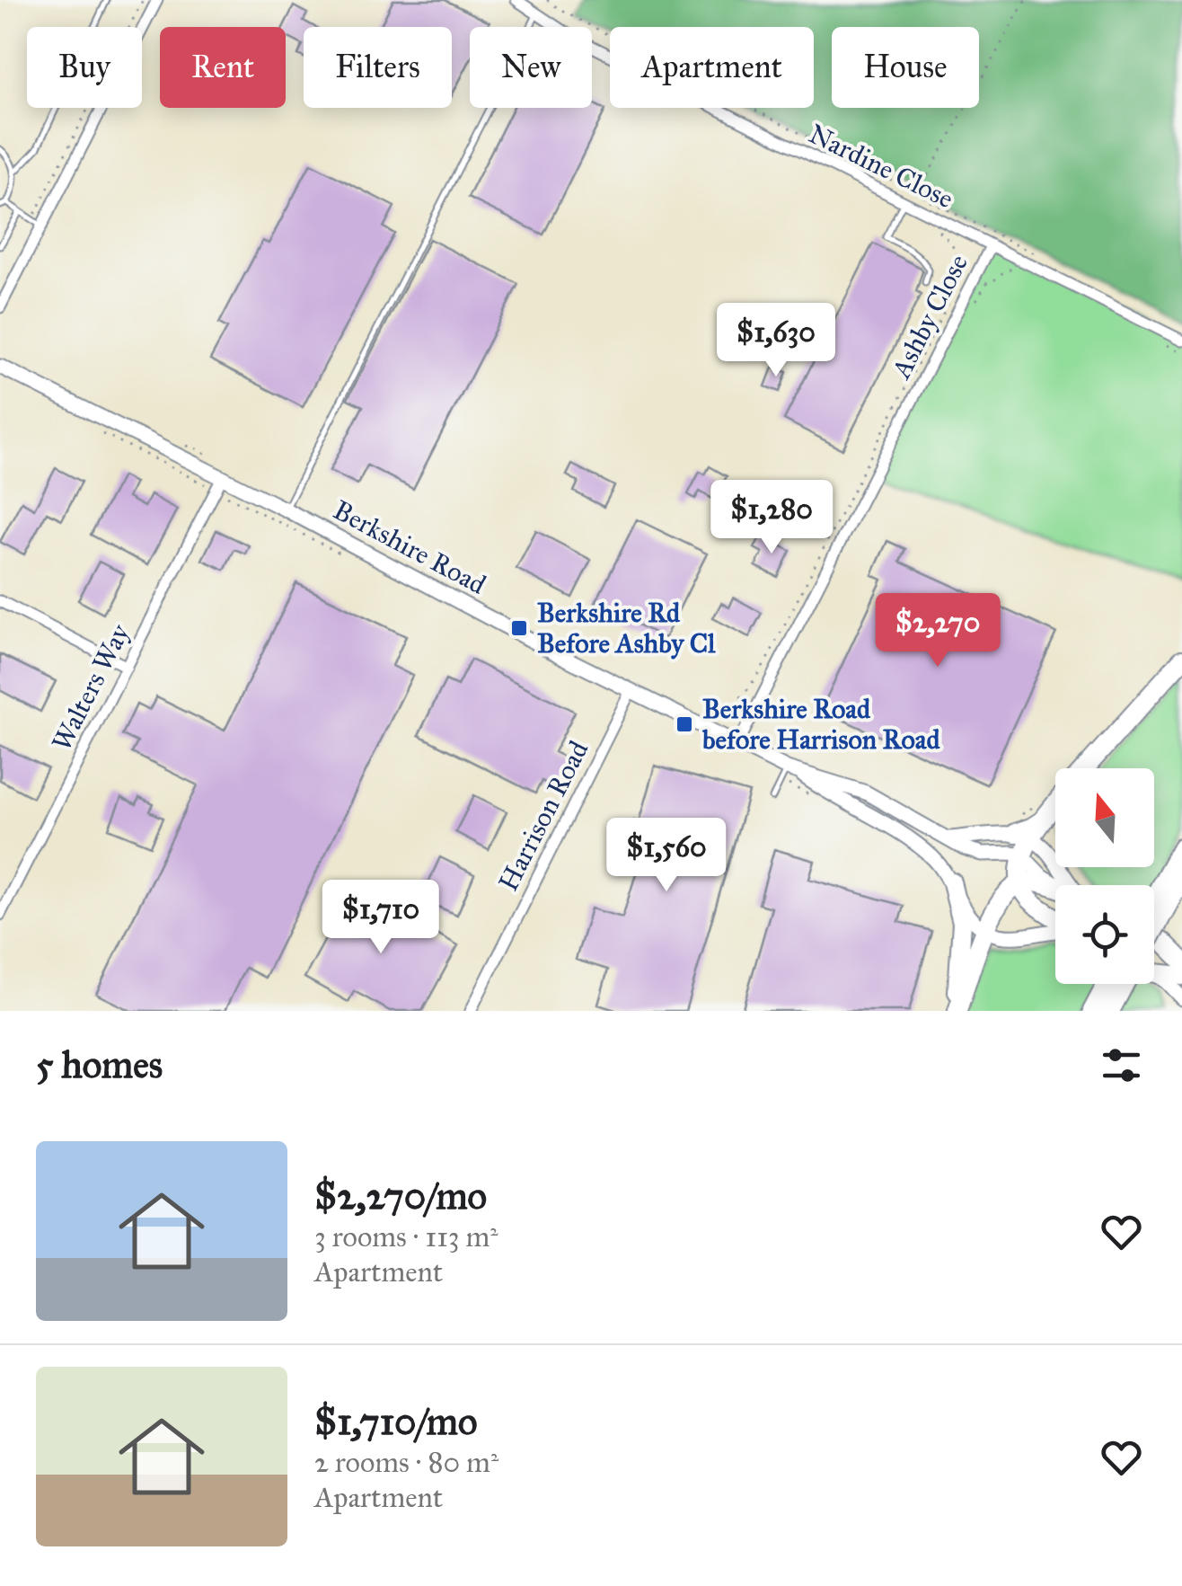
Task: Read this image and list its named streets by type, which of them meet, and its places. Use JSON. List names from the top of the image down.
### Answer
{
  "streets": {
    "main road": ["Berkshire Road"],
    "street": [
      "Nardine Close",
      "Ashby Close",
      "Walters Way",
      "Harrison Road"
    ]
  },
  "crossings": [
    ["Nardine Close", "Ashby Close"],
    ["Ashby Close", "Berkshire Road"],
    ["Berkshire Road", "Walters Way"],
    ["Berkshire Road", "Harrison Road"]
  ],
  "places": {
    "transit": ["Berkshire Rd Before Ashby Cl", "Berkshire Road before Harrison Road"]
  },
  "north": "top",
  "page": {
    "chip": [
      "Buy",
      "Rent",
      "Filters",
      "New",
      "Apartment",
      "House"
    ],
    "price": [
      "$1,630",
      "$1,280",
      "$2,270",
      "$1,560",
      "$1,710"
    ],
    "heading": "5 homes",
    "list": [
      {
        "name": "$2,270/mo",
        "note": "3 rooms · 113 m² · Apartment"
      },
      {
        "name": "$1,710/mo",
        "note": "2 rooms · 80 m² · Apartment"
      }
    ]
  }
}
